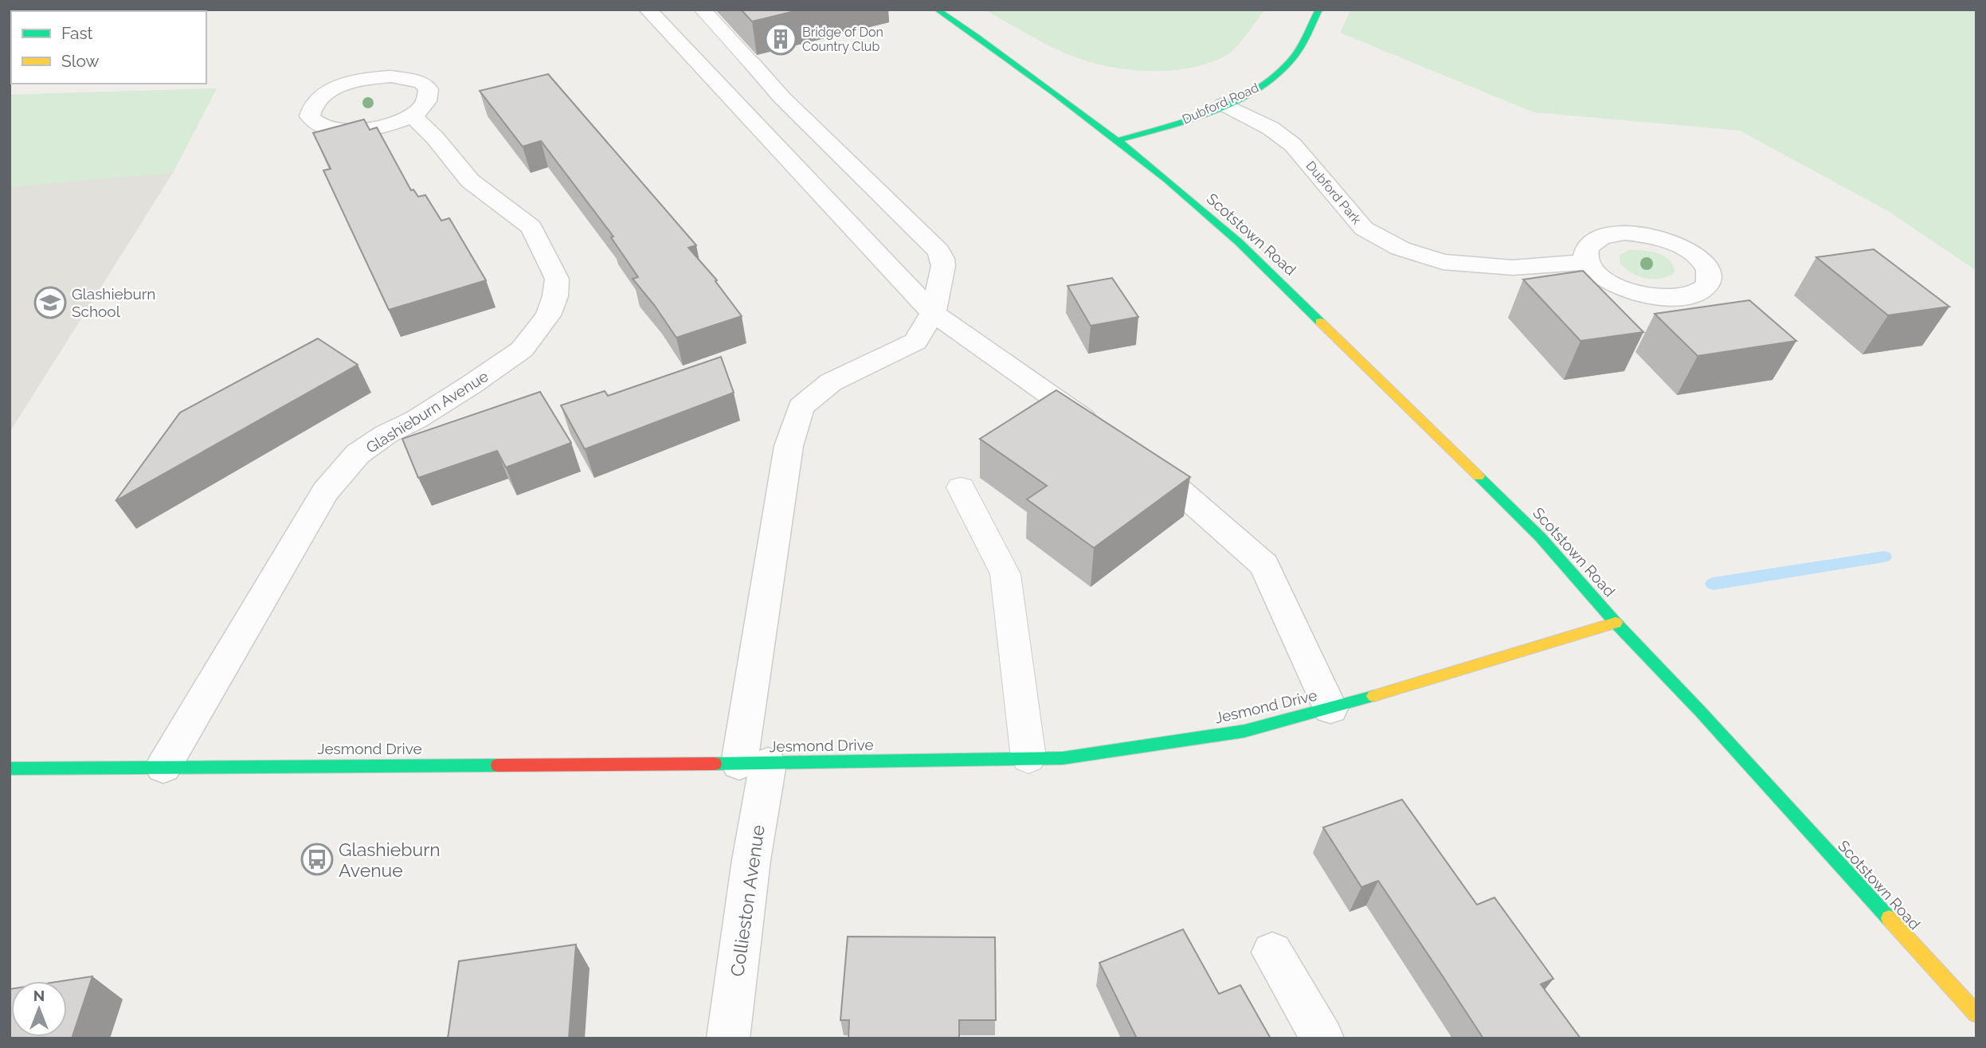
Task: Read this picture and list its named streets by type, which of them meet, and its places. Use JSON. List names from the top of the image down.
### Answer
{
  "streets": {
    "street": [
      "Dubford Road",
      "Dubford Park",
      "Scotstown Road",
      "Glashieburn Avenue",
      "Jesmond Drive",
      "Collieston Avenue"
    ]
  },
  "crossings": [
    ["Dubford Road", "Dubford Park"],
    ["Dubford Road", "Scotstown Road"],
    ["Scotstown Road", "Jesmond Drive"],
    ["Glashieburn Avenue", "Jesmond Drive"],
    ["Jesmond Drive", "Collieston Avenue"]
  ],
  "places": {
    "building": ["Bridge of Don Country Club"],
    "school or university": ["Glashieburn School"],
    "bus stop": ["Glashieburn Avenue"]
  },
  "legend": ["Fast", "Slow"],
  "north": "top"
}
